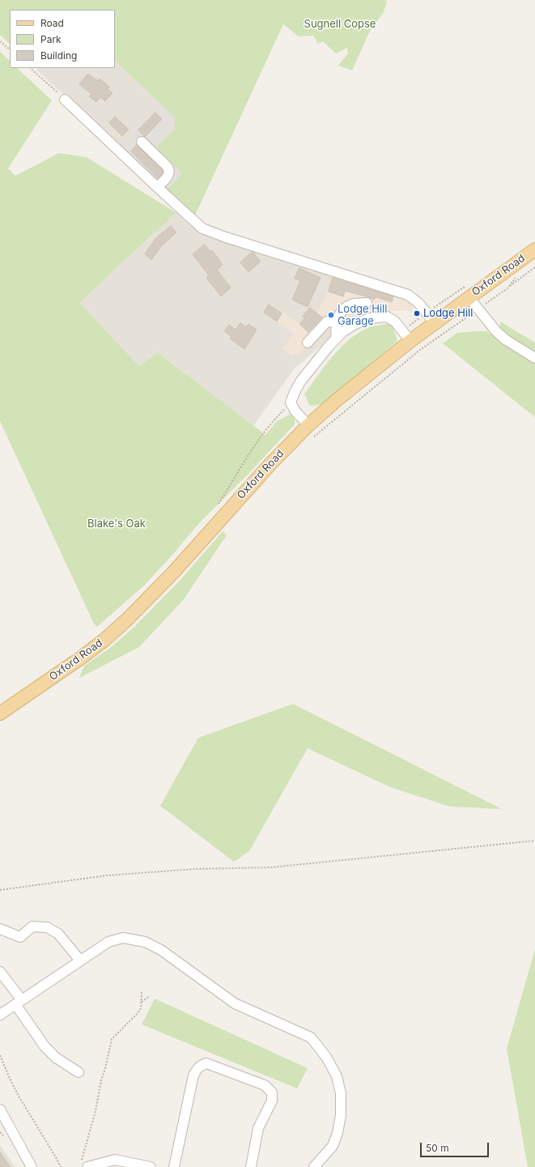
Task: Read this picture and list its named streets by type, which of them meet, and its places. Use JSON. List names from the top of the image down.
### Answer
{
  "streets": {
    "main road": ["Oxford Road"]
  },
  "parks": ["Sugnell Copse", "Blake's Oak"],
  "places": ["Lodge Hill", "Lodge Hill Garage"],
  "legend": ["Road", "Park", "Building"],
  "scale_bar": "50 m"
}
